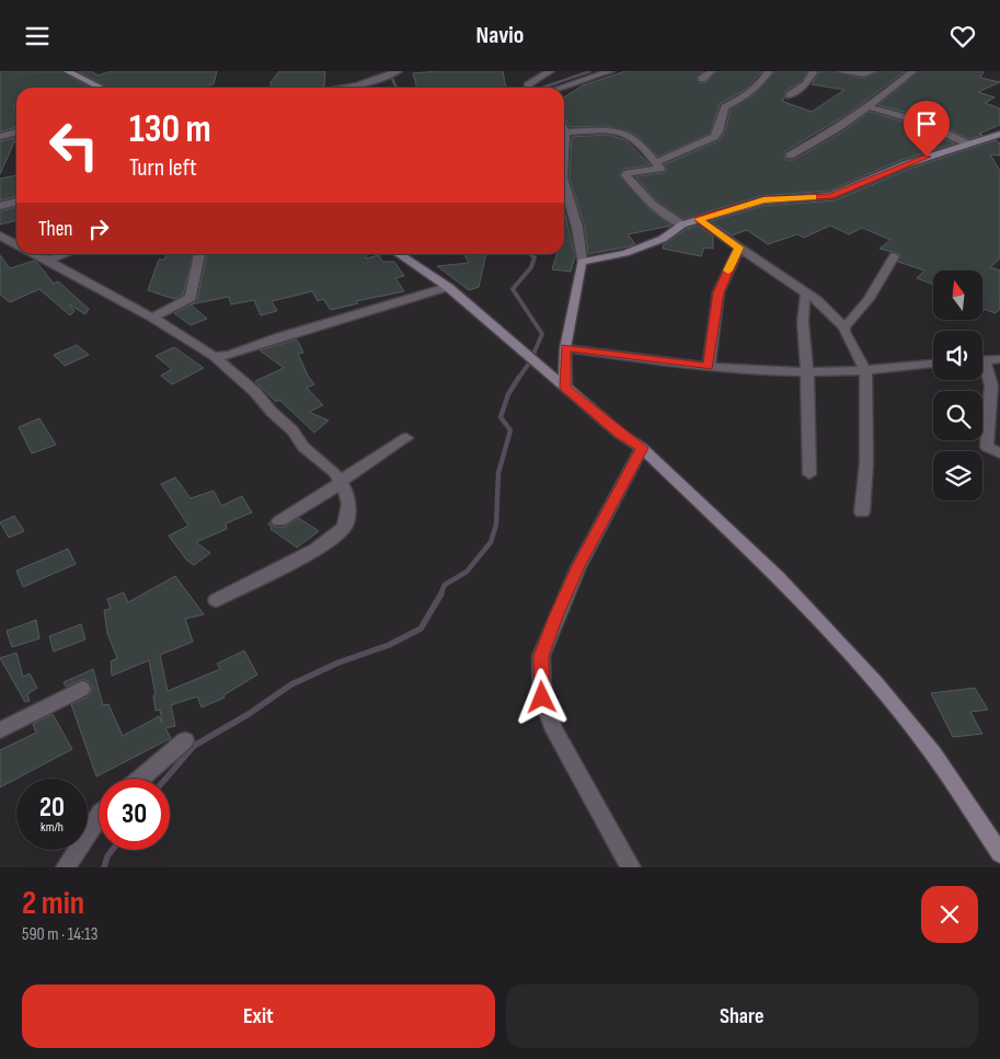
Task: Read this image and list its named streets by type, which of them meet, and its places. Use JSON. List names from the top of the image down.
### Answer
{
  "north": "top",
  "page": {
    "header": "Navio",
    "turn": ["130 m", "Turn left"],
    "then": "Then",
    "speed": "20 km/h",
    "limit": "30",
    "heading": ["2 min", "590 m · 14:13"],
    "buttons": ["Exit", "Share"]
  }
}
